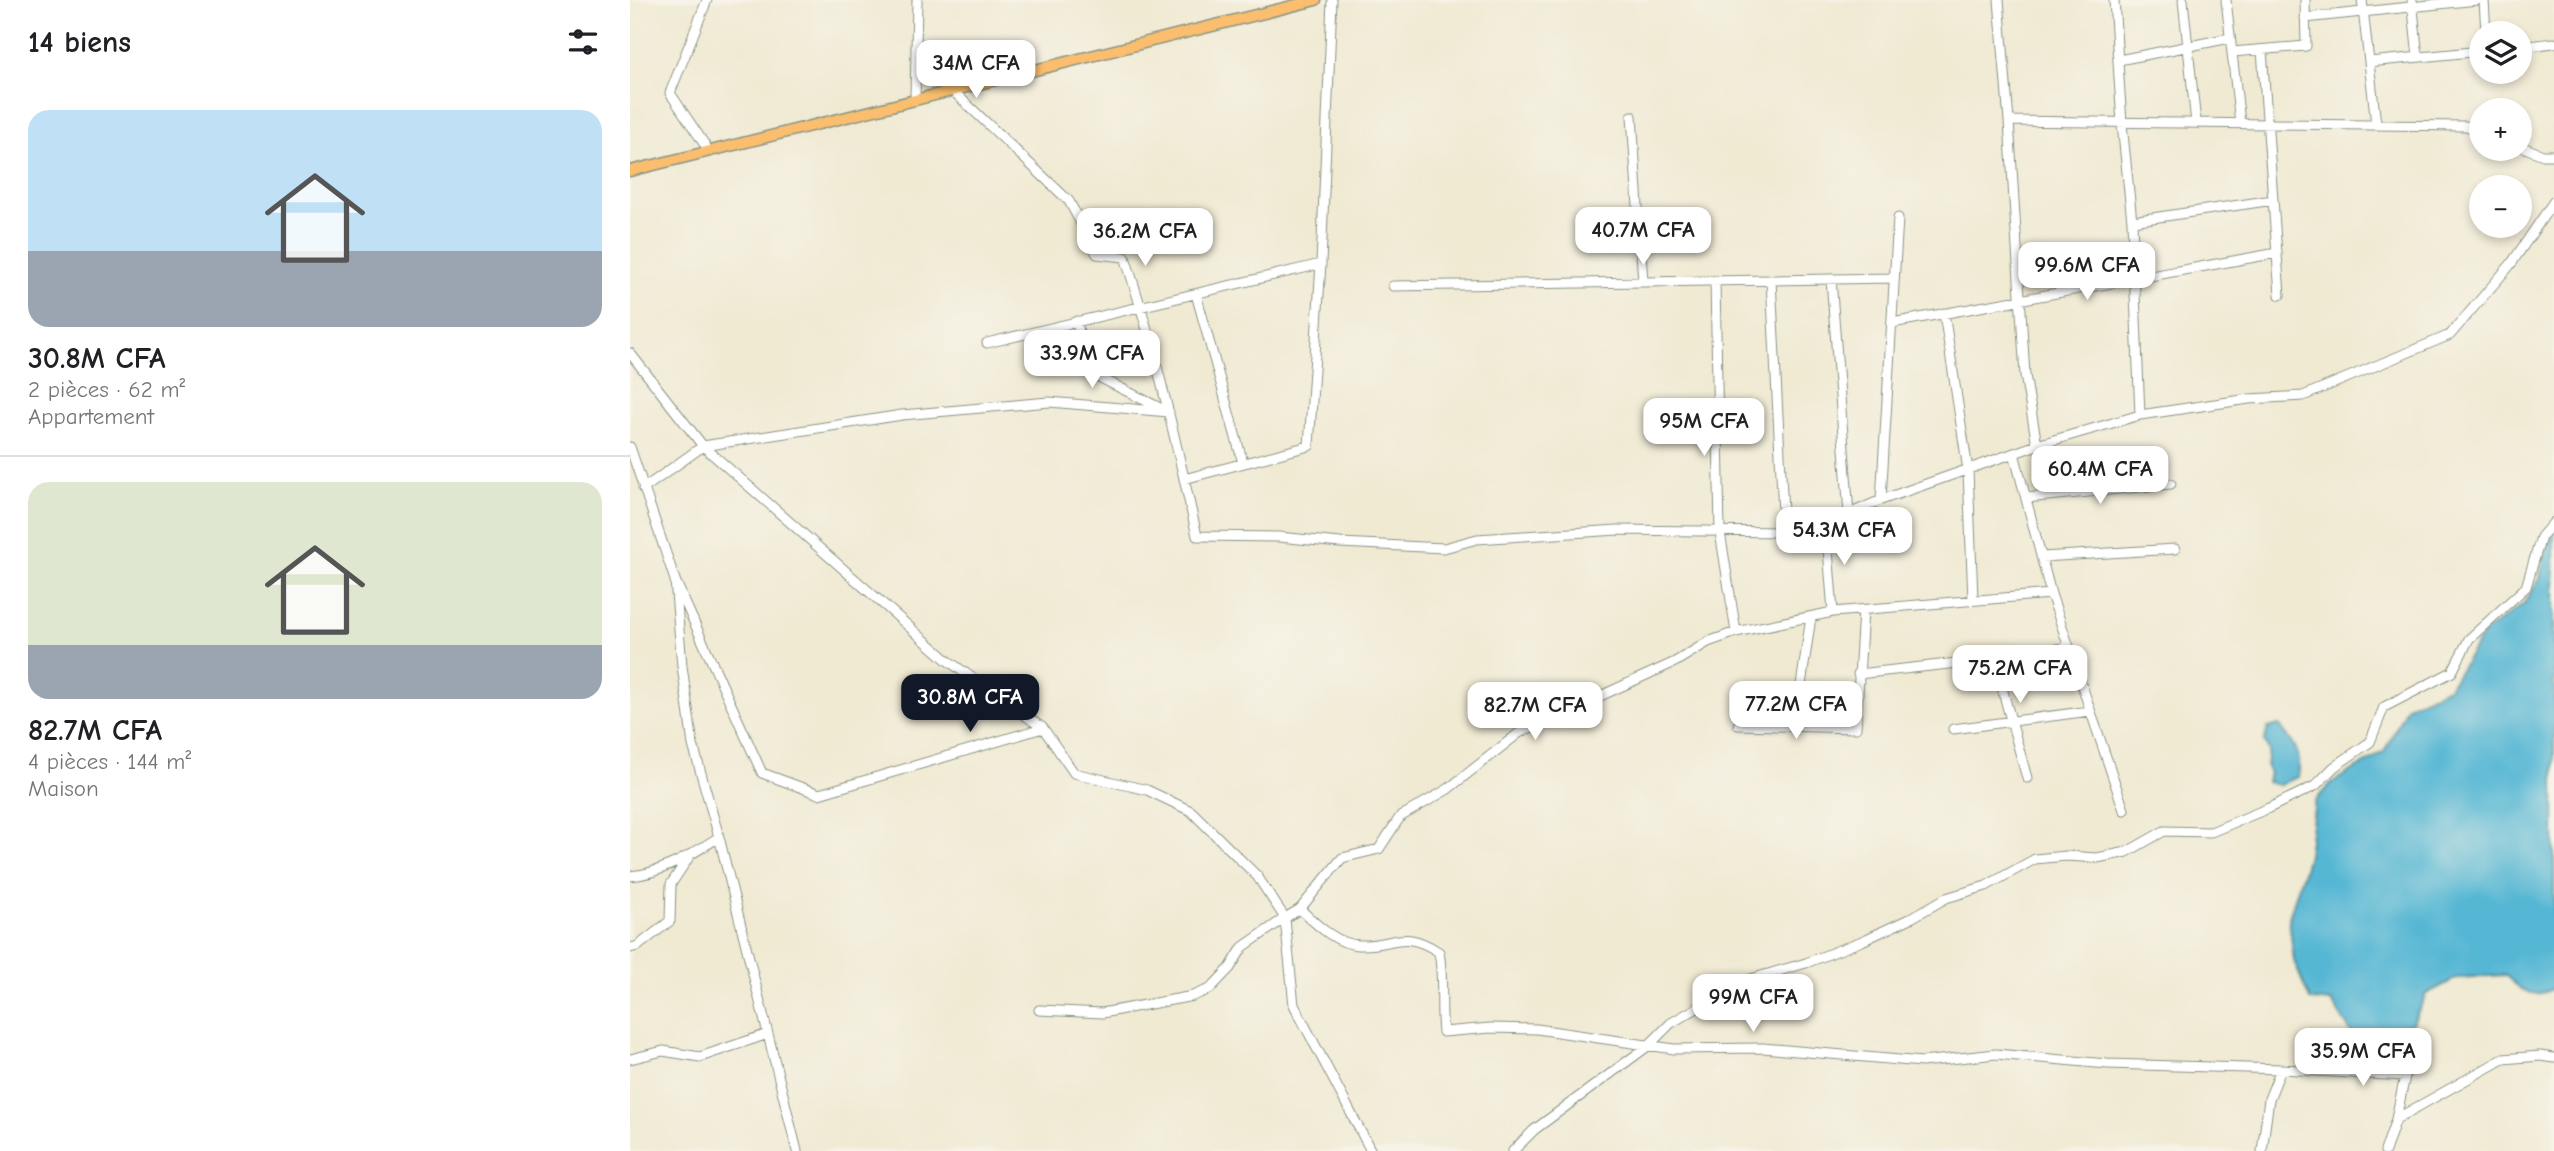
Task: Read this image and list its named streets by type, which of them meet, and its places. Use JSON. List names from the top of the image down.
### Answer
{
  "page": {
    "heading": "14 biens",
    "map_buttons": ["+", "−"],
    "price": [
      "34M CFA",
      "40.7M CFA",
      "36.2M CFA",
      "99.6M CFA",
      "33.9M CFA",
      "95M CFA",
      "60.4M CFA",
      "54.3M CFA",
      "75.2M CFA",
      "30.8M CFA",
      "77.2M CFA",
      "82.7M CFA",
      "99M CFA",
      "35.9M CFA"
    ],
    "list": [
      {
        "name": "30.8M CFA",
        "note": "2 pièces · 62 m² · Appartement"
      },
      {
        "name": "82.7M CFA",
        "note": "4 pièces · 144 m² · Maison"
      }
    ]
  }
}
